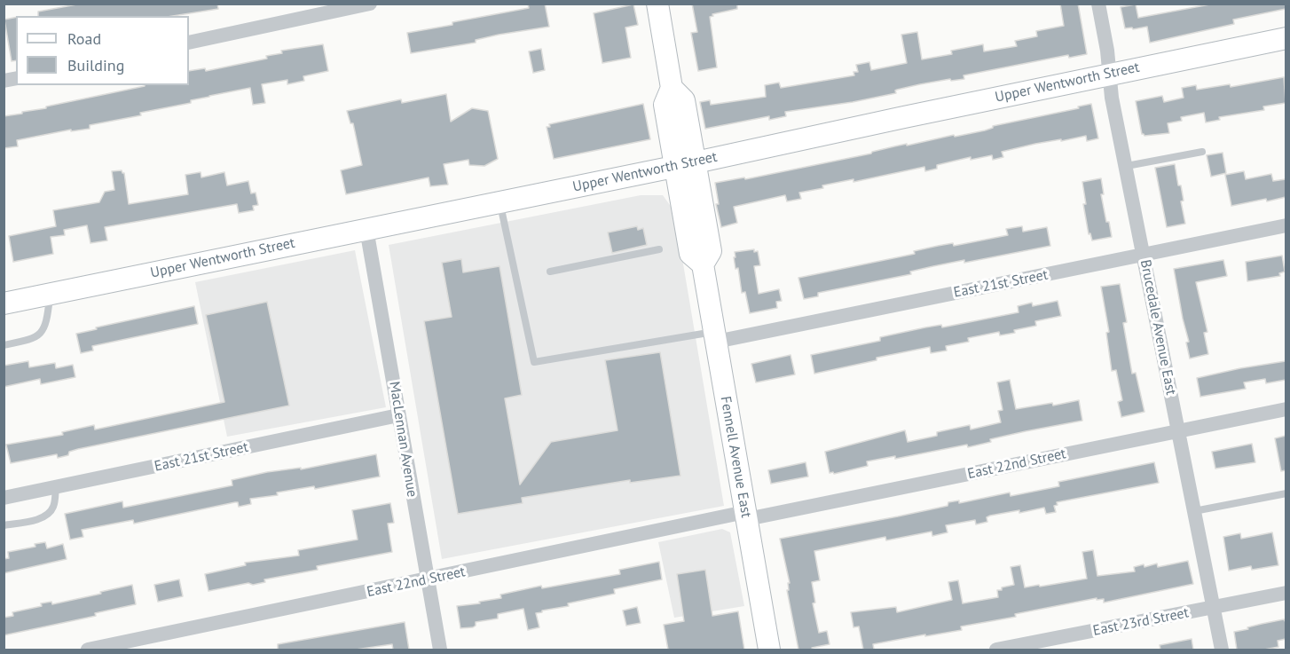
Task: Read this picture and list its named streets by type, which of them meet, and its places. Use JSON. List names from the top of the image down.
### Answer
{
  "streets": {
    "main road": ["Upper Wentworth Street", "Fennell Avenue East"],
    "street": [
      "East 21st Street",
      "Brucedale Avenue East",
      "MacLennan Avenue",
      "East 22nd Street",
      "East 23rd Street"
    ]
  },
  "crossings": [
    ["Upper Wentworth Street", "Brucedale Avenue East"],
    ["Upper Wentworth Street", "MacLennan Avenue"],
    ["Upper Wentworth Street", "Fennell Avenue East"],
    ["East 21st Street", "Brucedale Avenue East"],
    ["East 21st Street", "MacLennan Avenue"],
    ["East 21st Street", "Fennell Avenue East"],
    ["Brucedale Avenue East", "East 22nd Street"],
    ["Brucedale Avenue East", "East 23rd Street"],
    ["MacLennan Avenue", "East 22nd Street"],
    ["Fennell Avenue East", "East 22nd Street"]
  ],
  "legend": ["Road", "Building"]
}
